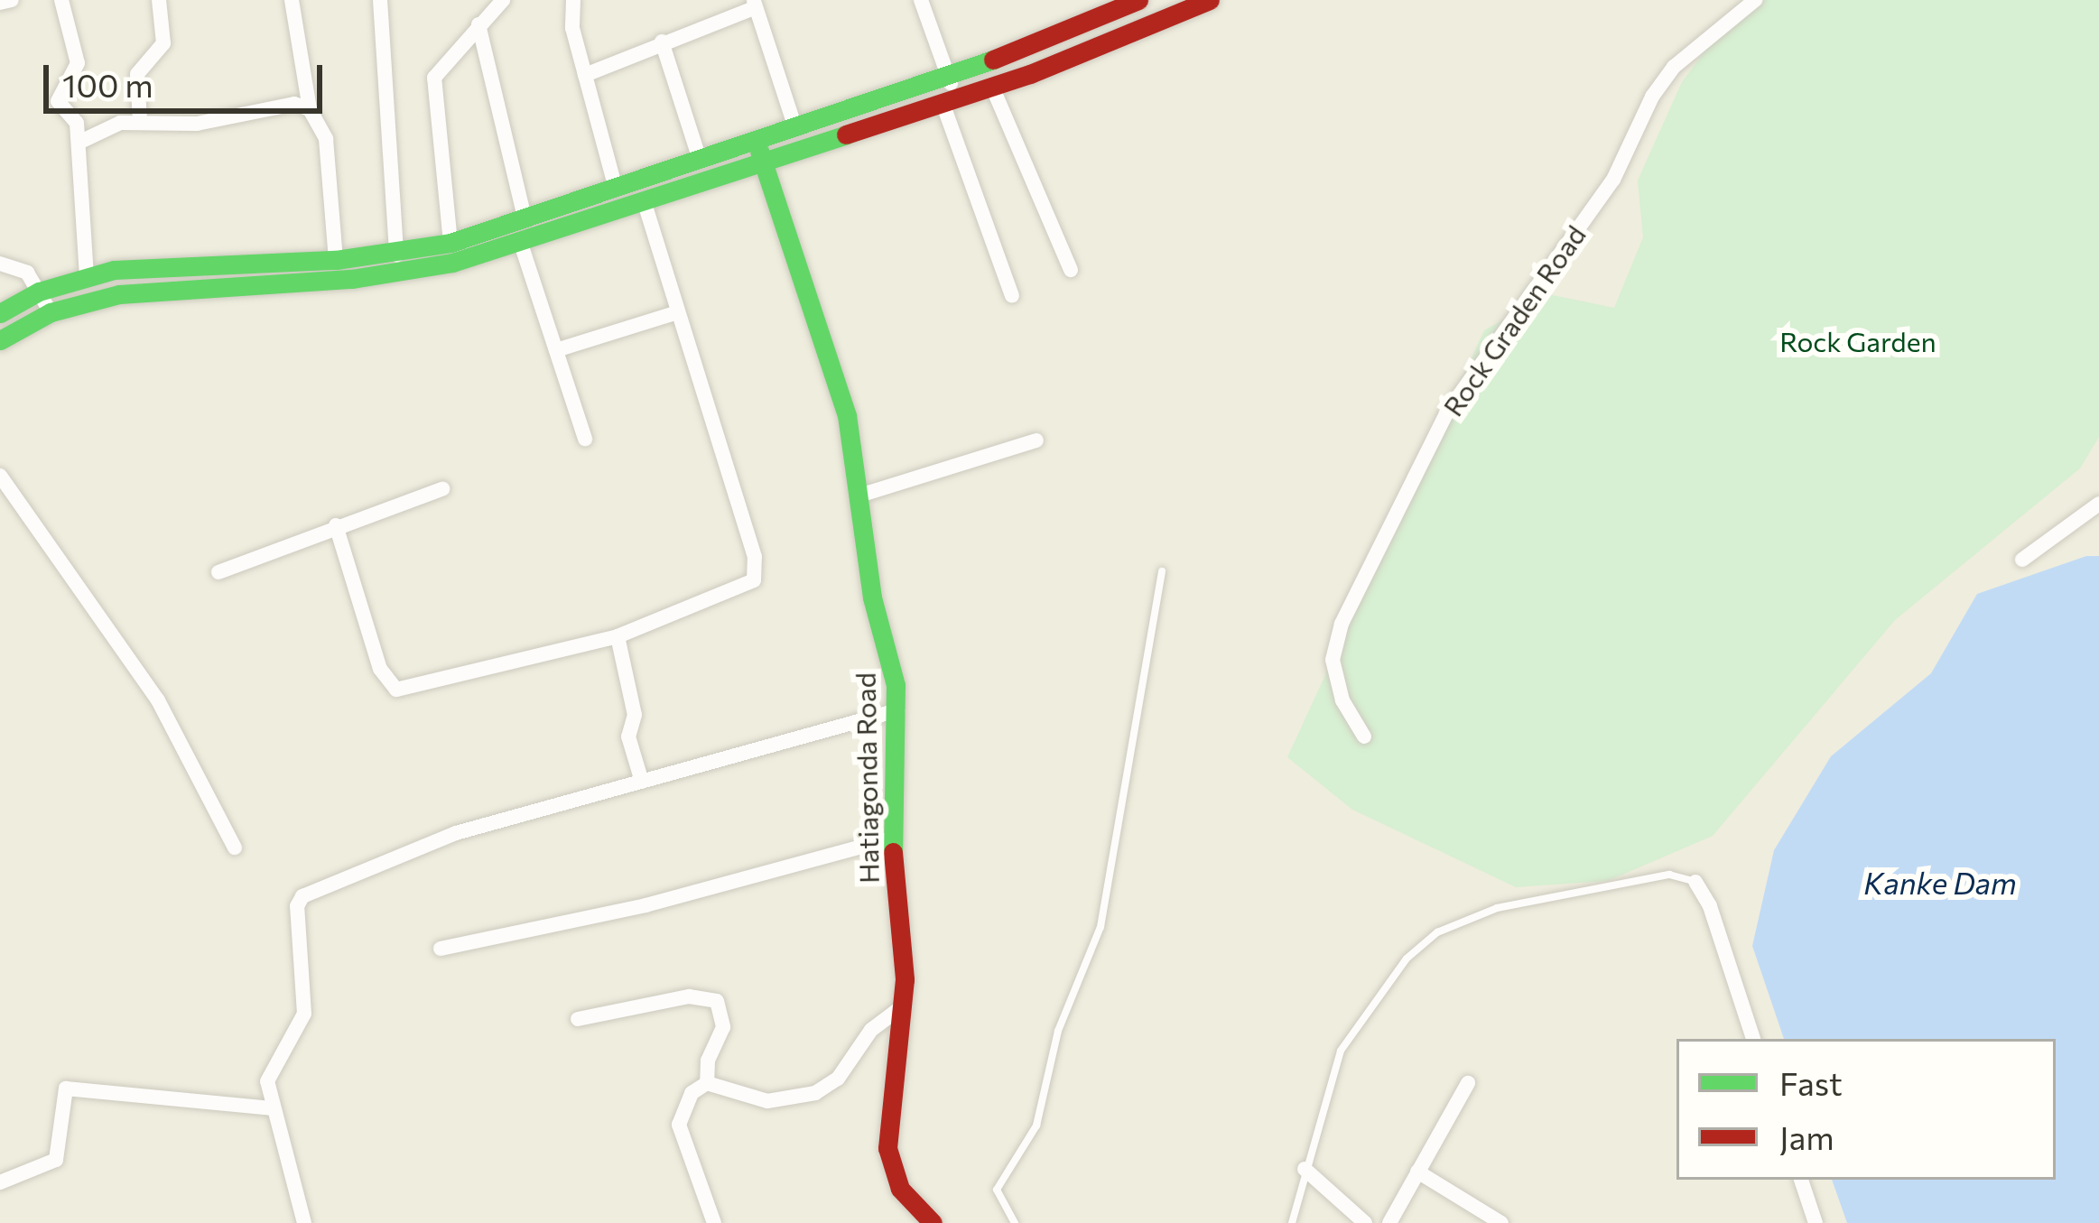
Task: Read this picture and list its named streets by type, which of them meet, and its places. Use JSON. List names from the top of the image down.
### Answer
{
  "streets": {
    "main road": ["Hatiagonda Road"],
    "street": ["Rock Graden Road"]
  },
  "water": ["Kanke Dam"],
  "parks": ["Rock Garden"],
  "legend": ["Fast", "Jam"],
  "scale_bar": "100 m"
}
